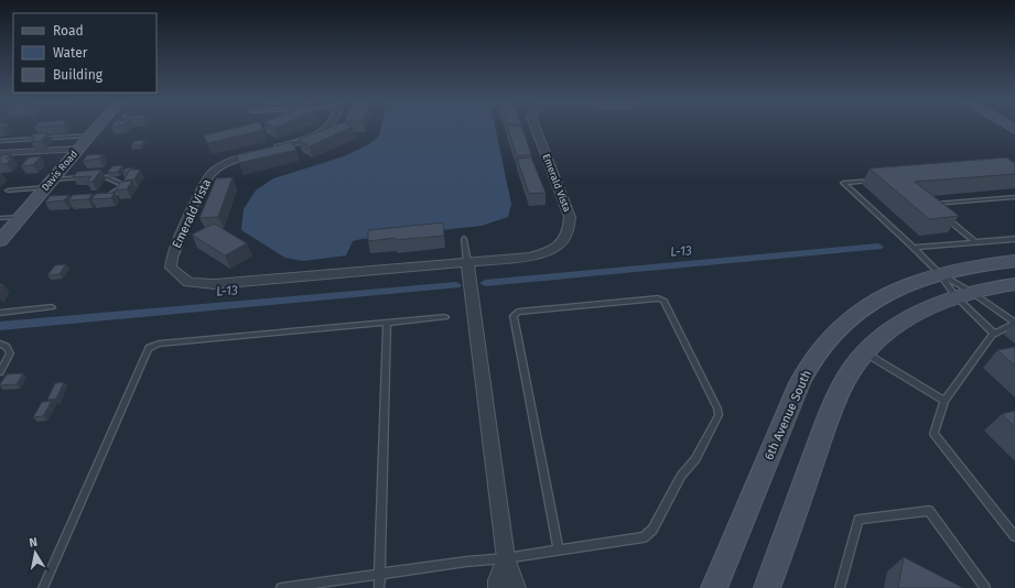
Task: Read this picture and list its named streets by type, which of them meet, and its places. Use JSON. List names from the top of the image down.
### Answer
{
  "streets": {
    "street": ["Davis Road", "Emerald Vista", "6th Avenue South"]
  },
  "water": ["L-13"],
  "legend": ["Road", "Water", "Building"],
  "north": "top"
}
